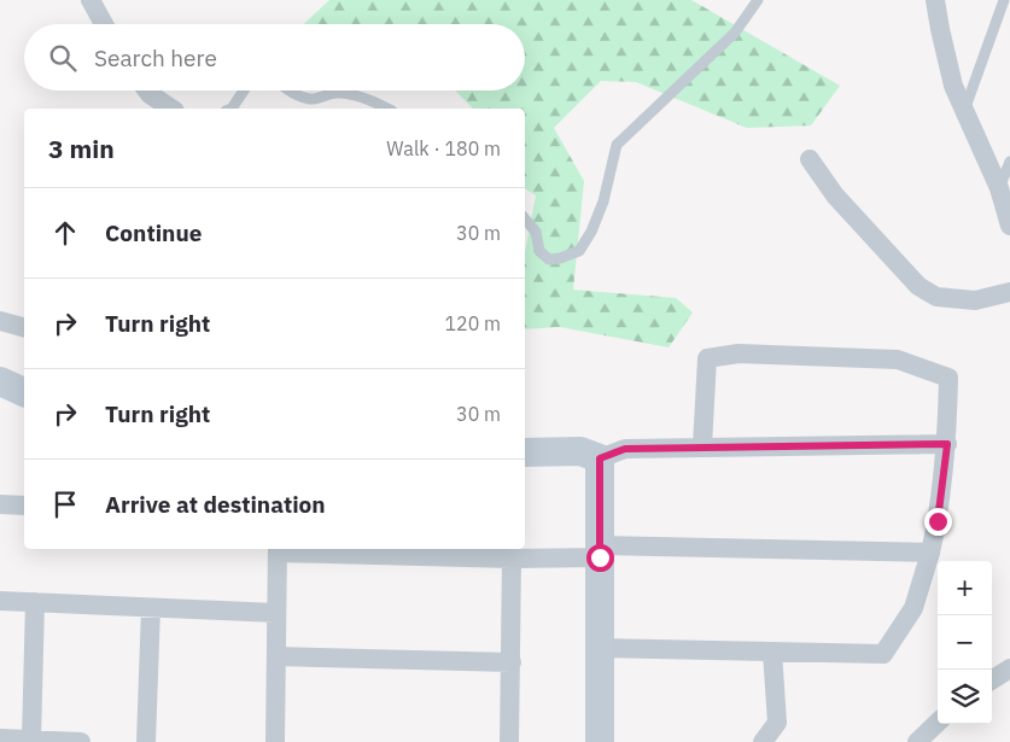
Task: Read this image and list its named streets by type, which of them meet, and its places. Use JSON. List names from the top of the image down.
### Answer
{
  "page": {
    "search": "Search here",
    "heading": ["3 min", "Walk · 180 m"],
    "list": [
      ["Continue", "30 m"],
      ["Turn right", "120 m"],
      ["Turn right", "30 m"],
      "Arrive at destination"
    ],
    "map_buttons": ["+", "−"]
  }
}
